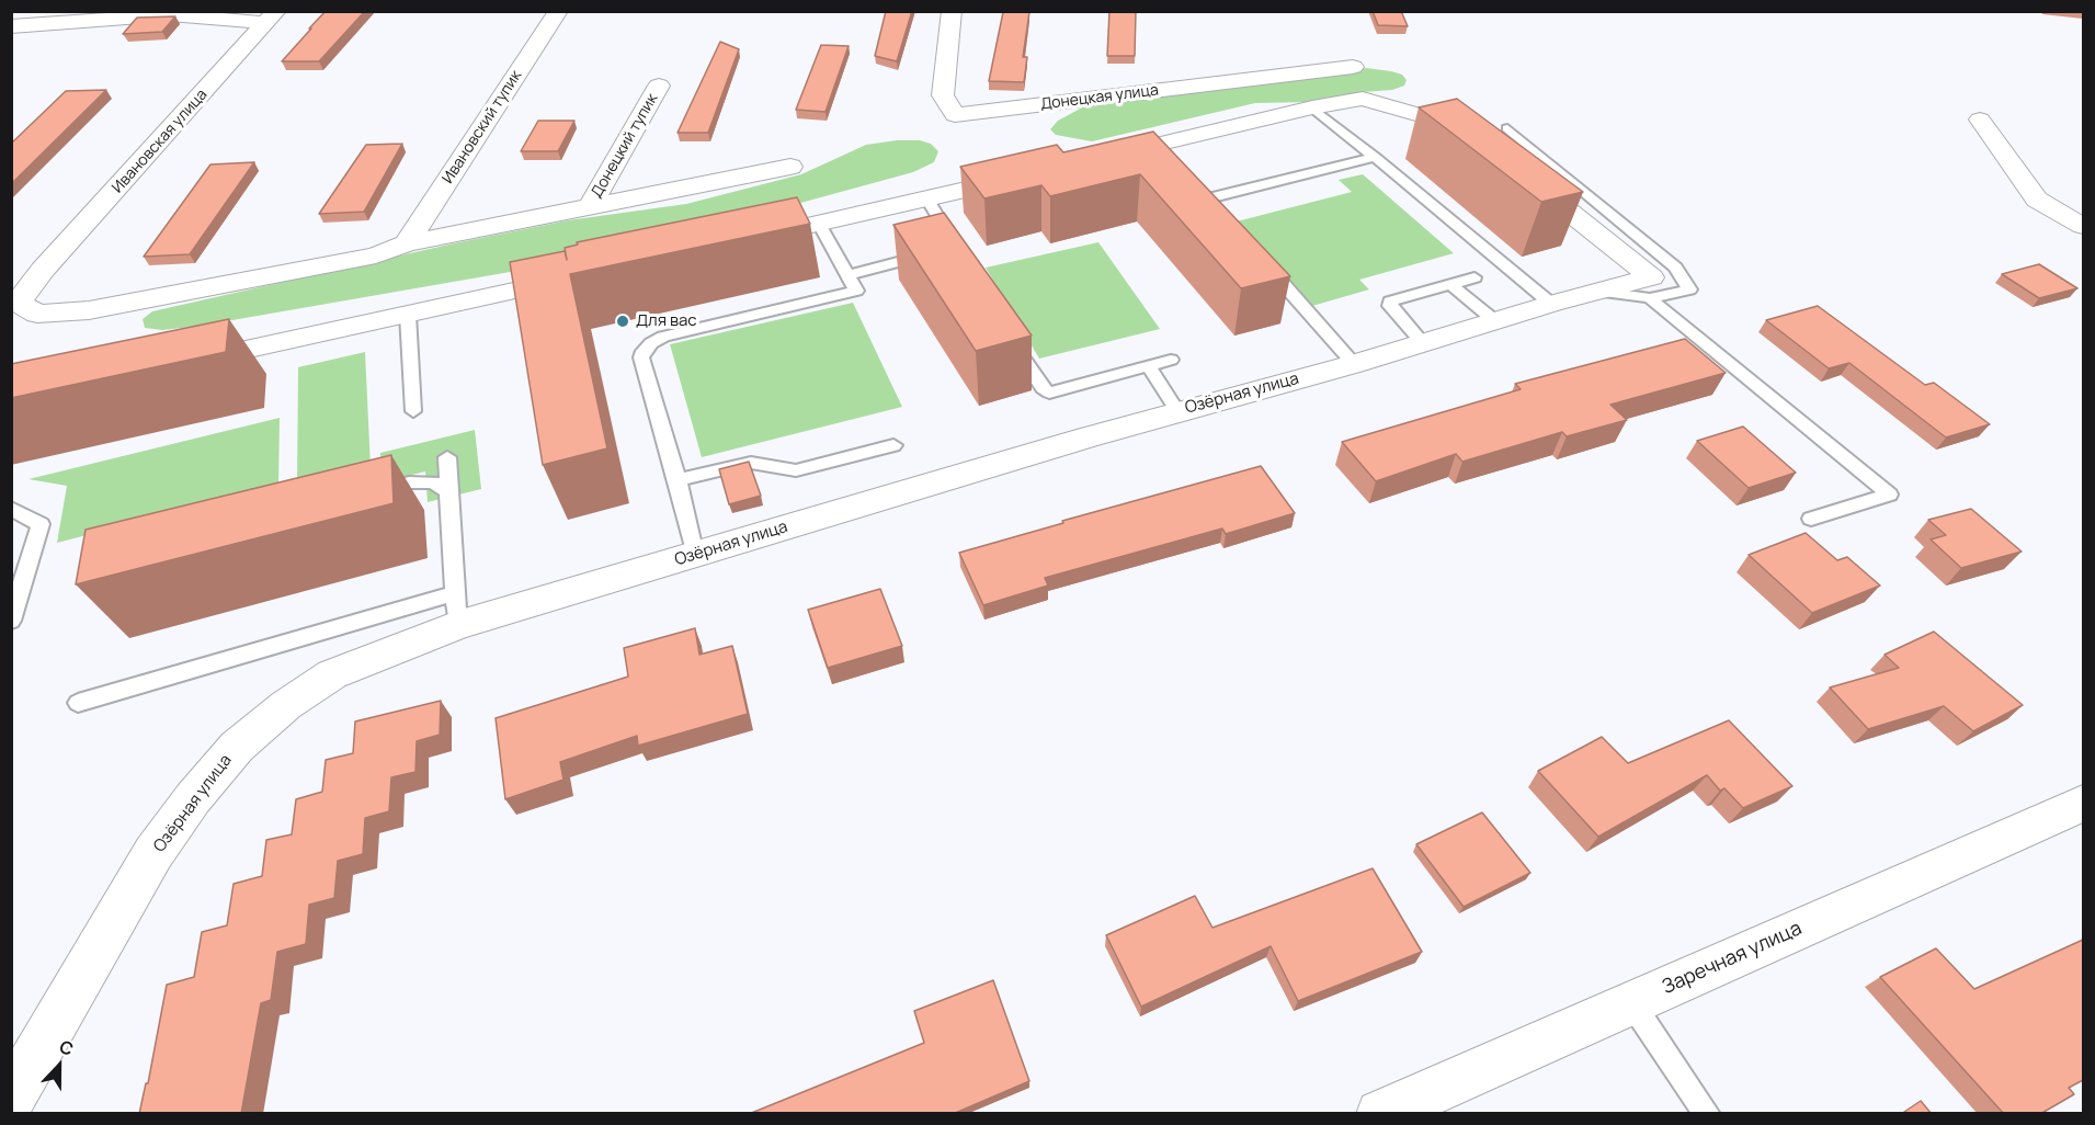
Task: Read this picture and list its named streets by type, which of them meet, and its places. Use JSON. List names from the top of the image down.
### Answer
{
  "streets": {
    "street": [
      "Донецкая улица",
      "Ивановский тупик",
      "Ивановская улица",
      "Донецкий тупик",
      "Озёрная улица",
      "Заречная улица"
    ]
  },
  "crossings": [
    ["Ивановский тупик", "Ивановская улица"]
  ],
  "places": ["Для вас"],
  "north": "top"
}
